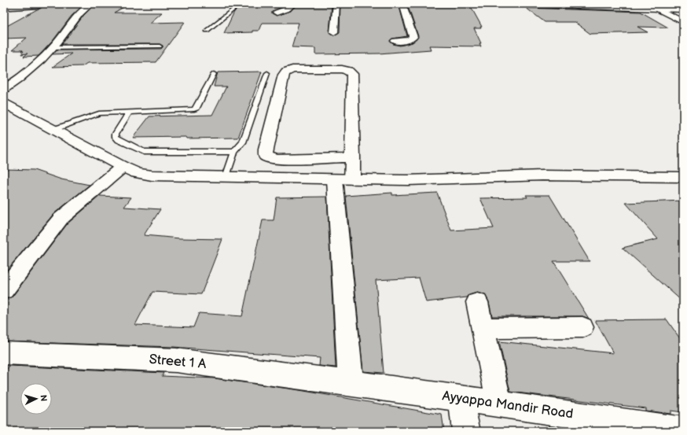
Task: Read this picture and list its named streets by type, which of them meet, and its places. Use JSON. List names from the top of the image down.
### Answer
{
  "streets": {
    "street": ["Street 1 A", "Ayyappa Mandir Road"]
  },
  "crossings": [
    ["Street 1 A", "Ayyappa Mandir Road"]
  ],
  "north": "right"
}
